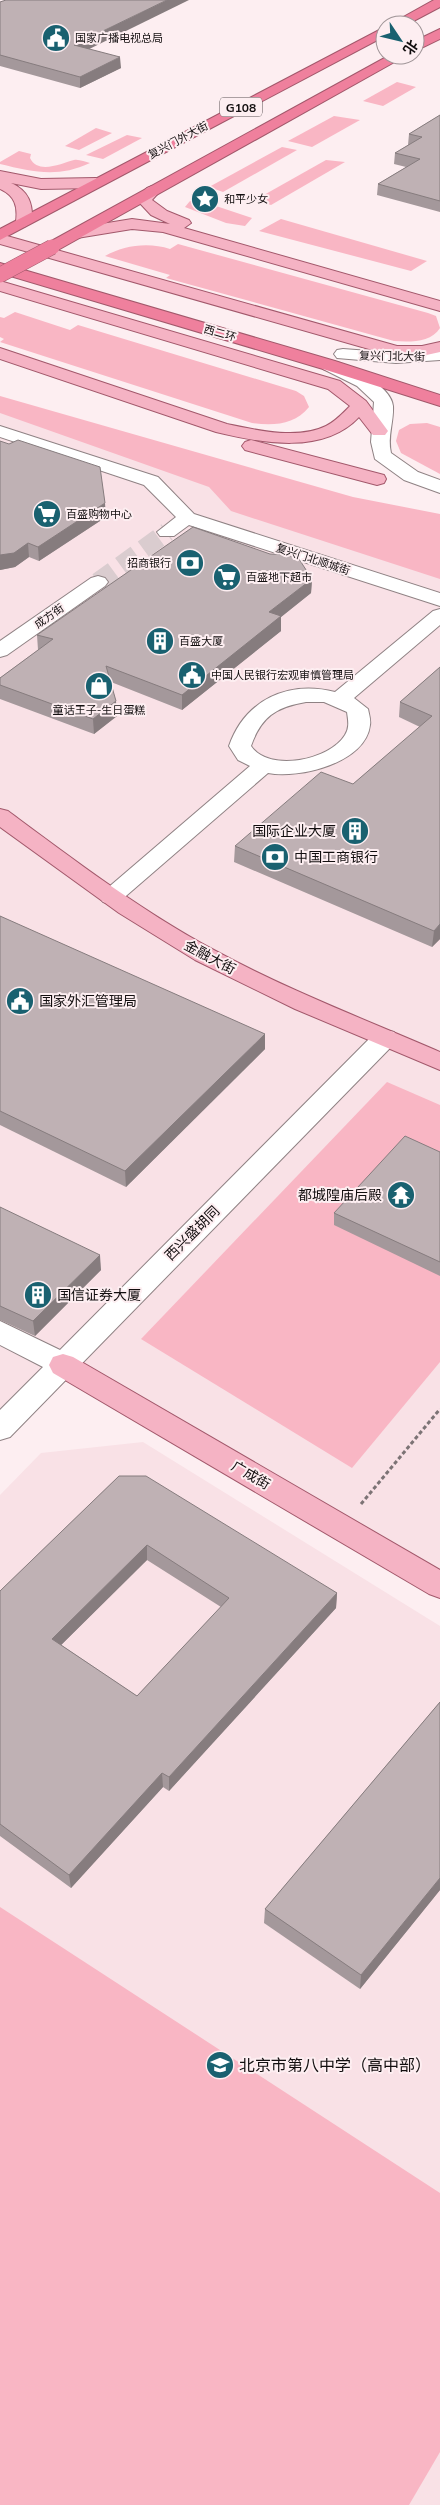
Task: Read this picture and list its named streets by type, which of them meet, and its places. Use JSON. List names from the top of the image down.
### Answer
{
  "streets": {
    "highway": ["G108", "复兴门外大街", "西二环"],
    "main road": ["金融大街", "广成街"],
    "street": [
      "复兴门北大街",
      "复兴门北顺城街",
      "成方街",
      "西兴盛胡同"
    ]
  },
  "crossings": [
    ["西二环", "复兴门北大街"],
    ["金融大街", "西兴盛胡同"],
    ["西兴盛胡同", "广成街"]
  ],
  "places": {
    "public building": ["国家广播电视总局", "中国人民银行宏观审慎管理局", "国家外汇管理局"],
    "place": ["和平少女"],
    "supermarket": ["百盛购物中心", "百盛地下超市"],
    "bank": ["招商银行", "中国工商银行"],
    "building": ["百盛大厦", "国际企业大厦", "国信证券大厦"],
    "shop": ["童话王子-生日蛋糕"],
    "temple": ["都城隍庙后殿"],
    "school or university": ["北京市第八中学（高中部）"]
  },
  "north": "bottom right"
}
